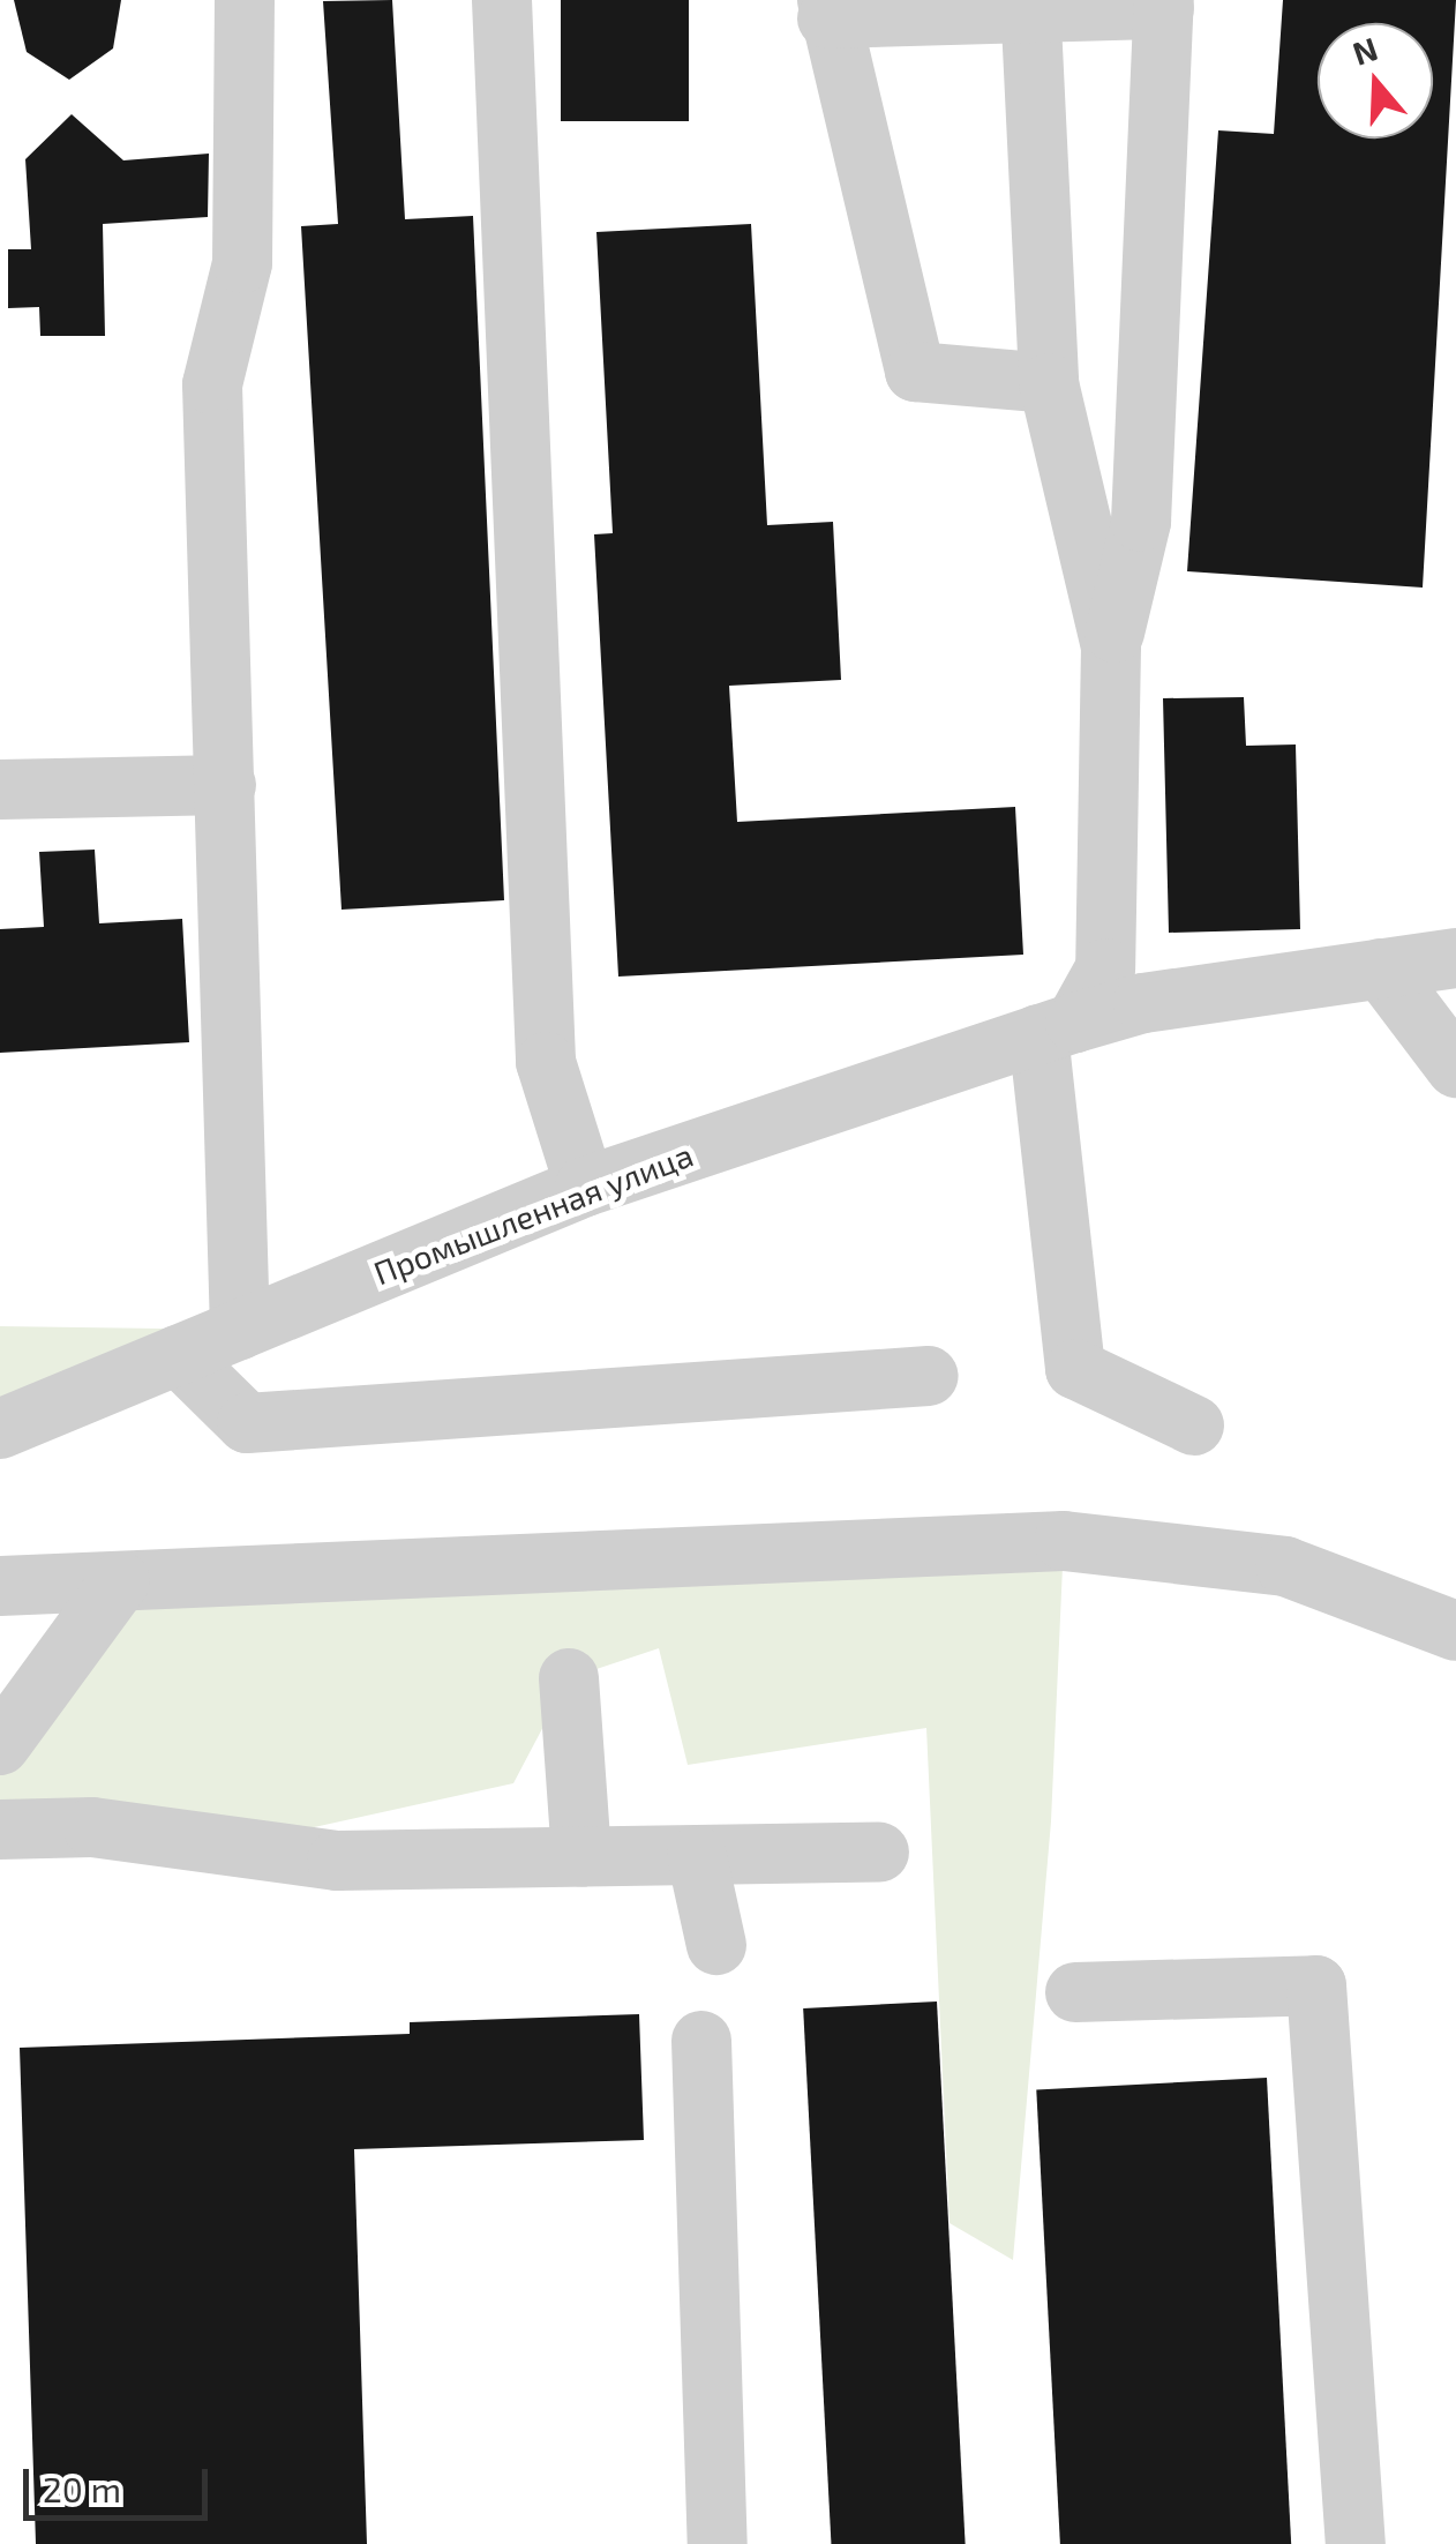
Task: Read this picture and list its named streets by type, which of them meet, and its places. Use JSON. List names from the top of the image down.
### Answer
{
  "streets": {
    "street": ["Промышленная улица"]
  },
  "scale_bar": "20 m",
  "north": "top"
}
